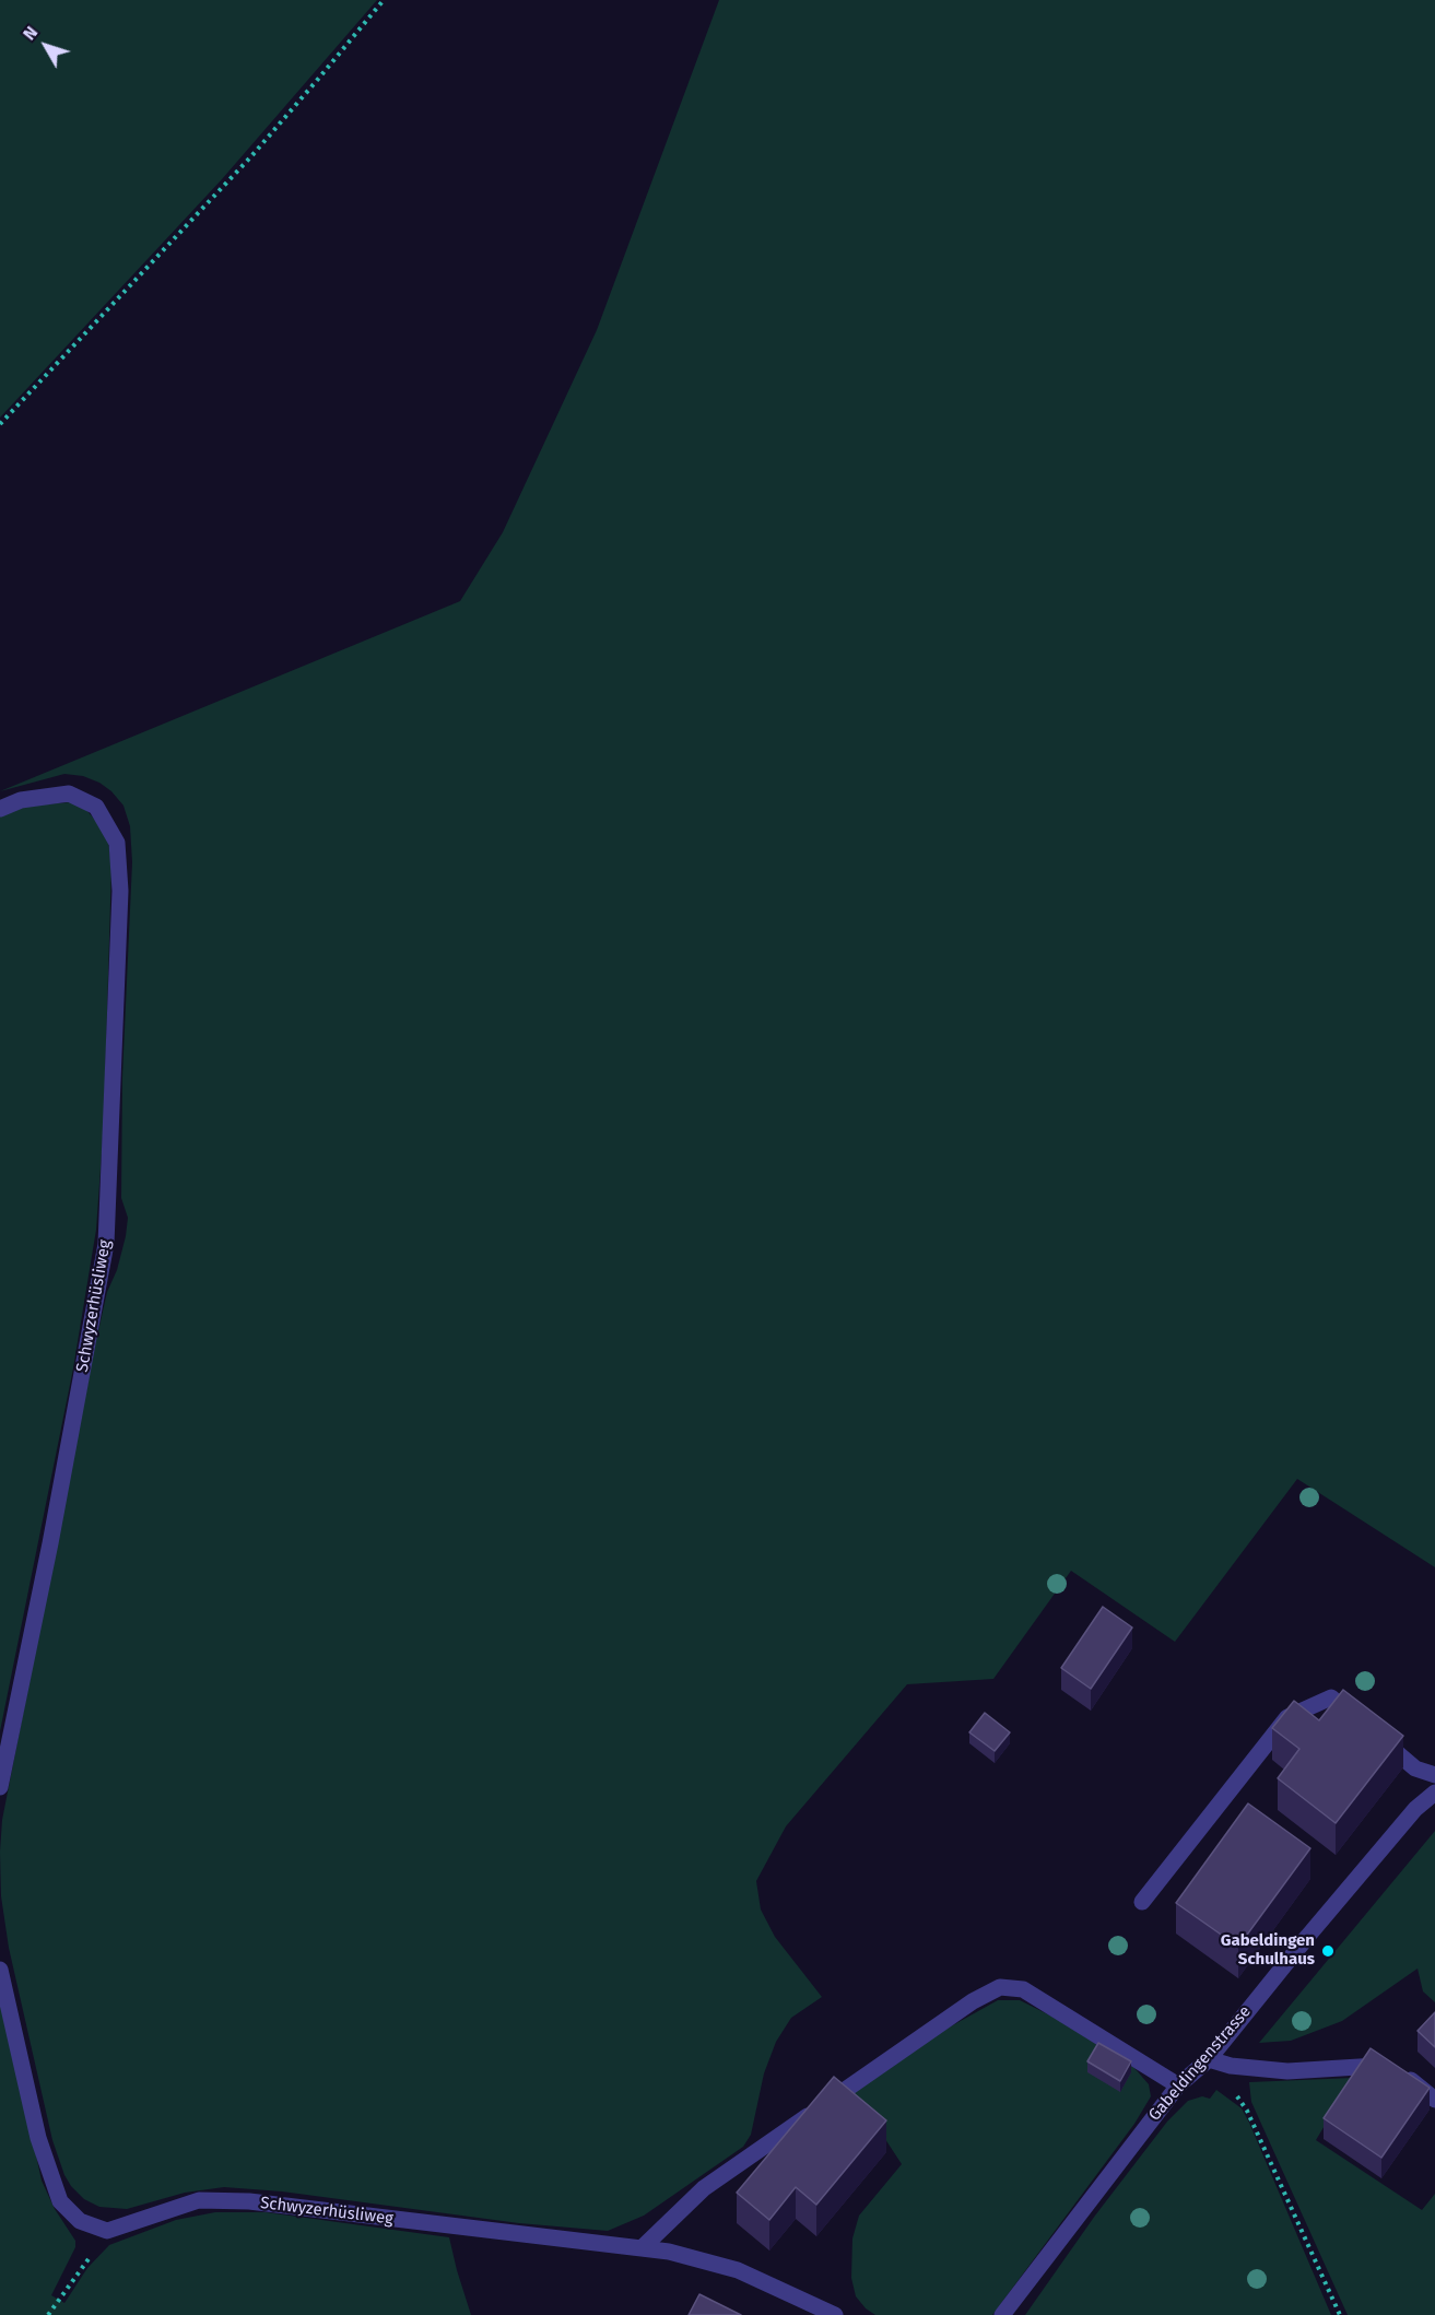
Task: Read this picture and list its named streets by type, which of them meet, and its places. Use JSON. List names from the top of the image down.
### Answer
{
  "streets": {
    "street": ["Schwyzerhüsliweg", "Gabeldingenstrasse"]
  },
  "places": ["Gabeldingen Schulhaus"],
  "north": "top left"
}
